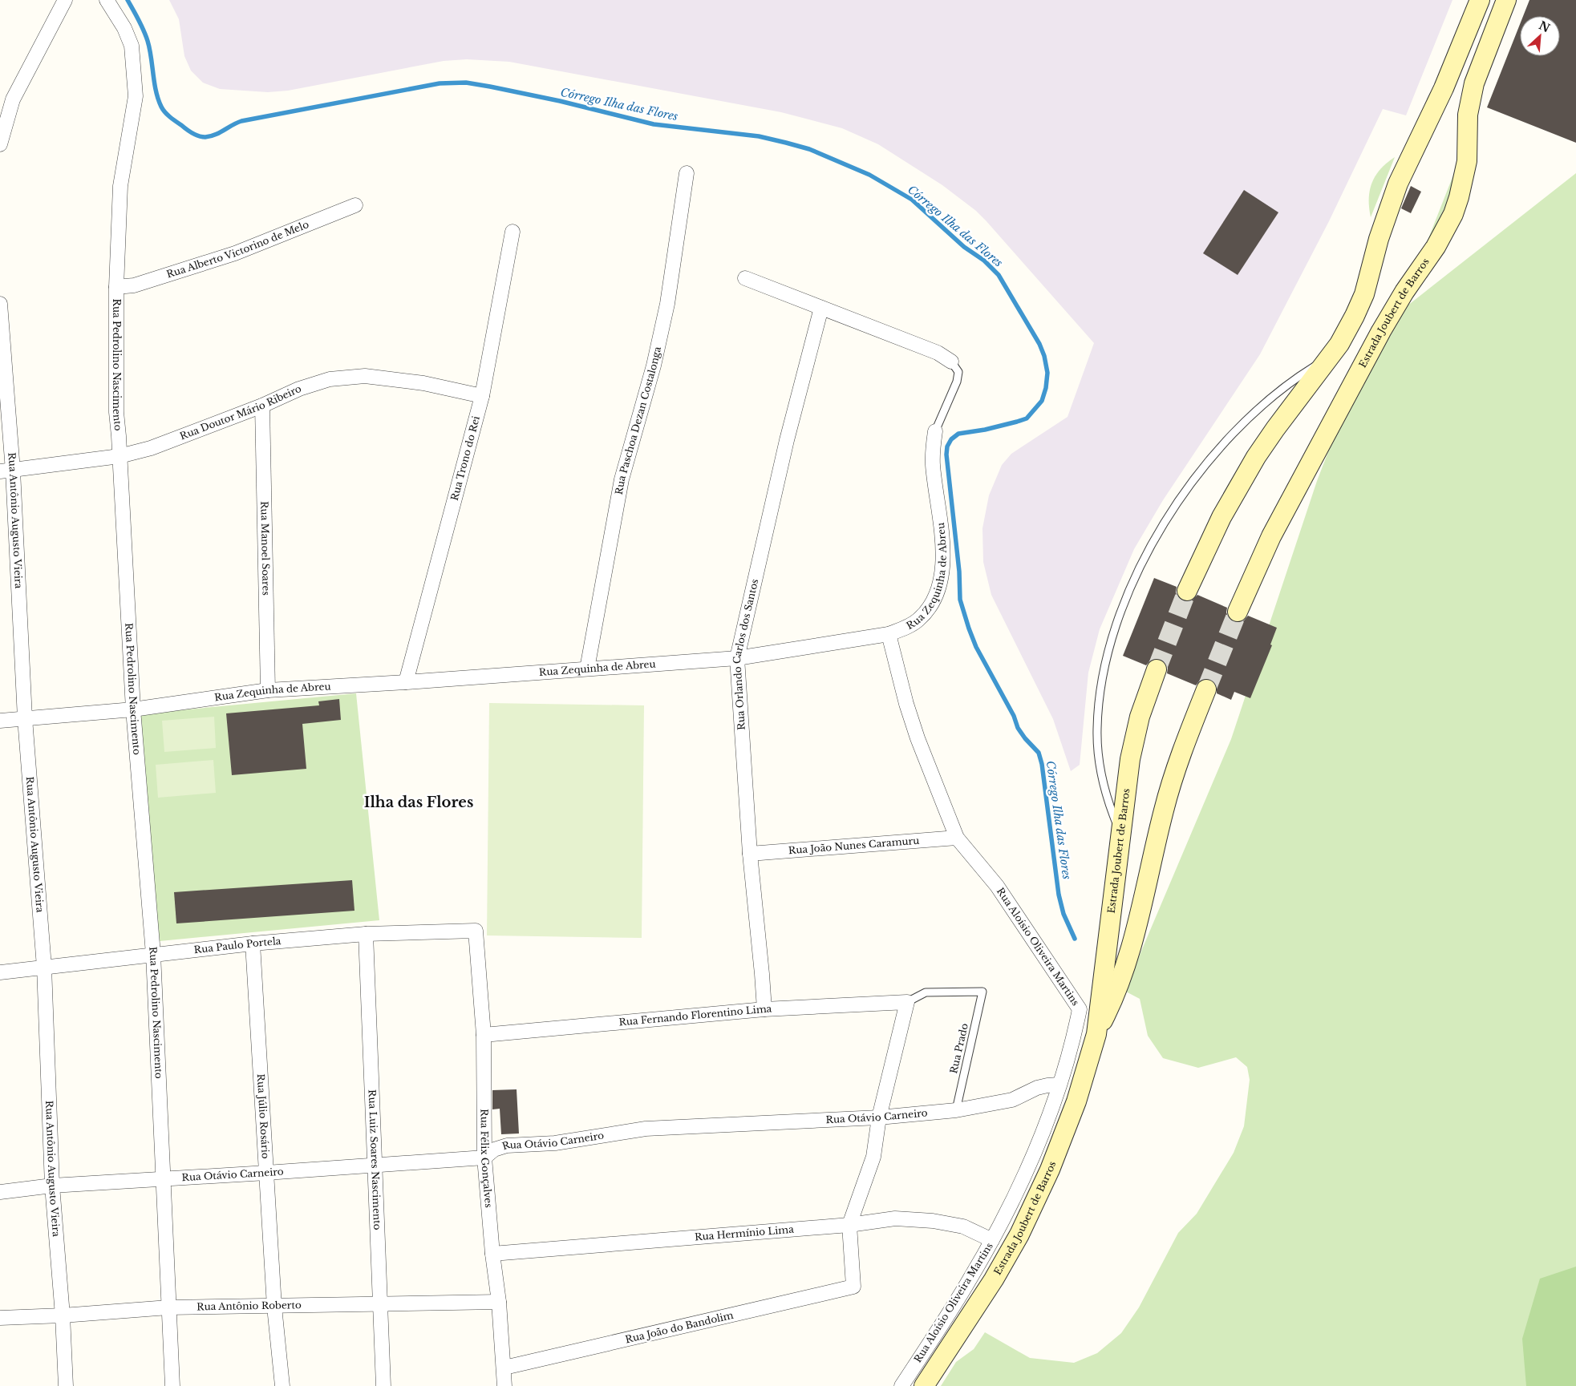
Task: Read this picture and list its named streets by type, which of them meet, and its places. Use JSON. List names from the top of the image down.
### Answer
{
  "streets": {
    "main road": ["Estrada Joubert de Barros"],
    "street": [
      "Rua Alberto Victorino de Melo",
      "Rua Pedrolino Nascimento",
      "Rua Doutor Mário Ribeiro",
      "Rua Paschoa Dezan Costalonga",
      "Rua Trono do Rei",
      "Rua Antônio Augusto Vieira",
      "Rua Manoel Soares",
      "Rua Zequinha de Abreu",
      "Rua Orlando Carlos dos Santos",
      "Rua João Nunes Caramuru",
      "Rua Paulo Portela",
      "Rua Aloísio Oliveira Martins",
      "Rua Fernando Florentino Lima",
      "Rua Otávio Carneiro",
      "Rua Júlio Rosário",
      "Rua Félix Gonçalves",
      "Rua Luiz Soares Nascimento",
      "Rua Hermínio Lima",
      "Rua Antônio Roberto",
      "Rua João do Bandolim"
    ],
    "lane": ["Rua Prado"]
  },
  "crossings": [
    ["Rua Alberto Victorino de Melo", "Rua Pedrolino Nascimento"],
    ["Rua Pedrolino Nascimento", "Rua Doutor Mário Ribeiro"],
    ["Rua Pedrolino Nascimento", "Rua Zequinha de Abreu"],
    ["Rua Pedrolino Nascimento", "Rua Paulo Portela"],
    ["Rua Pedrolino Nascimento", "Rua Otávio Carneiro"],
    ["Rua Pedrolino Nascimento", "Rua Antônio Roberto"],
    ["Rua Doutor Mário Ribeiro", "Rua Trono do Rei"],
    ["Rua Doutor Mário Ribeiro", "Rua Antônio Augusto Vieira"],
    ["Rua Doutor Mário Ribeiro", "Rua Manoel Soares"],
    ["Rua Paschoa Dezan Costalonga", "Rua Zequinha de Abreu"],
    ["Rua Trono do Rei", "Rua Zequinha de Abreu"],
    ["Rua Antônio Augusto Vieira", "Rua Zequinha de Abreu"],
    ["Rua Antônio Augusto Vieira", "Rua Paulo Portela"],
    ["Rua Antônio Augusto Vieira", "Rua Otávio Carneiro"],
    ["Rua Antônio Augusto Vieira", "Rua Antônio Roberto"],
    ["Rua Manoel Soares", "Rua Zequinha de Abreu"],
    ["Rua Zequinha de Abreu", "Rua Orlando Carlos dos Santos"],
    ["Rua Zequinha de Abreu", "Rua Aloísio Oliveira Martins"],
    ["Rua Orlando Carlos dos Santos", "Rua João Nunes Caramuru"],
    ["Rua Orlando Carlos dos Santos", "Rua Fernando Florentino Lima"],
    ["Rua João Nunes Caramuru", "Rua Aloísio Oliveira Martins"],
    ["Rua Paulo Portela", "Rua Júlio Rosário"],
    ["Rua Paulo Portela", "Rua Félix Gonçalves"],
    ["Rua Paulo Portela", "Rua Luiz Soares Nascimento"],
    ["Rua Aloísio Oliveira Martins", "Rua Otávio Carneiro"],
    ["Rua Aloísio Oliveira Martins", "Rua Hermínio Lima"],
    ["Rua Fernando Florentino Lima", "Rua Prado"],
    ["Rua Fernando Florentino Lima", "Rua Félix Gonçalves"],
    ["Rua Prado", "Rua Otávio Carneiro"],
    ["Rua Otávio Carneiro", "Rua Júlio Rosário"],
    ["Rua Otávio Carneiro", "Rua Félix Gonçalves"],
    ["Rua Otávio Carneiro", "Rua Luiz Soares Nascimento"],
    ["Rua Júlio Rosário", "Rua Antônio Roberto"],
    ["Rua Félix Gonçalves", "Rua Hermínio Lima"],
    ["Rua Félix Gonçalves", "Rua Antônio Roberto"],
    ["Rua Félix Gonçalves", "Rua João do Bandolim"],
    ["Rua Luiz Soares Nascimento", "Rua Antônio Roberto"],
    ["Rua Hermínio Lima", "Rua João do Bandolim"]
  ],
  "districts": ["Ilha das Flores"],
  "water": ["Córrego Ilha das Flores"],
  "north": "top right"
}
